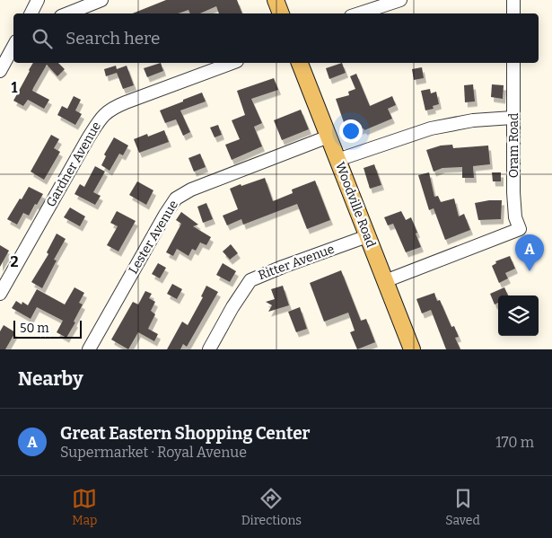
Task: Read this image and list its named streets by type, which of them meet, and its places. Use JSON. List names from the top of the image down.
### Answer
{
  "streets": {
    "main road": ["Woodville Road"],
    "street": [
      "Oram Road",
      "Gardner Avenue",
      "Lester Avenue",
      "Ritter Avenue"
    ]
  },
  "crossings": [
    ["Oram Road", "Woodville Road"],
    ["Woodville Road", "Lester Avenue"],
    ["Woodville Road", "Ritter Avenue"]
  ],
  "scale_bar": "50 m",
  "page": {
    "search": "Search here",
    "pins": "A",
    "scale": "50 m",
    "heading": "Nearby",
    "list": [
      {
        "mark": "A",
        "name": "Great Eastern Shopping Center",
        "note": "Supermarket · Royal Avenue",
        "value": "170 m"
      }
    ],
    "nav": ["Map", "Directions", "Saved"]
  },
  "grid": {
    "rows": ["1", "2"]
  }
}
